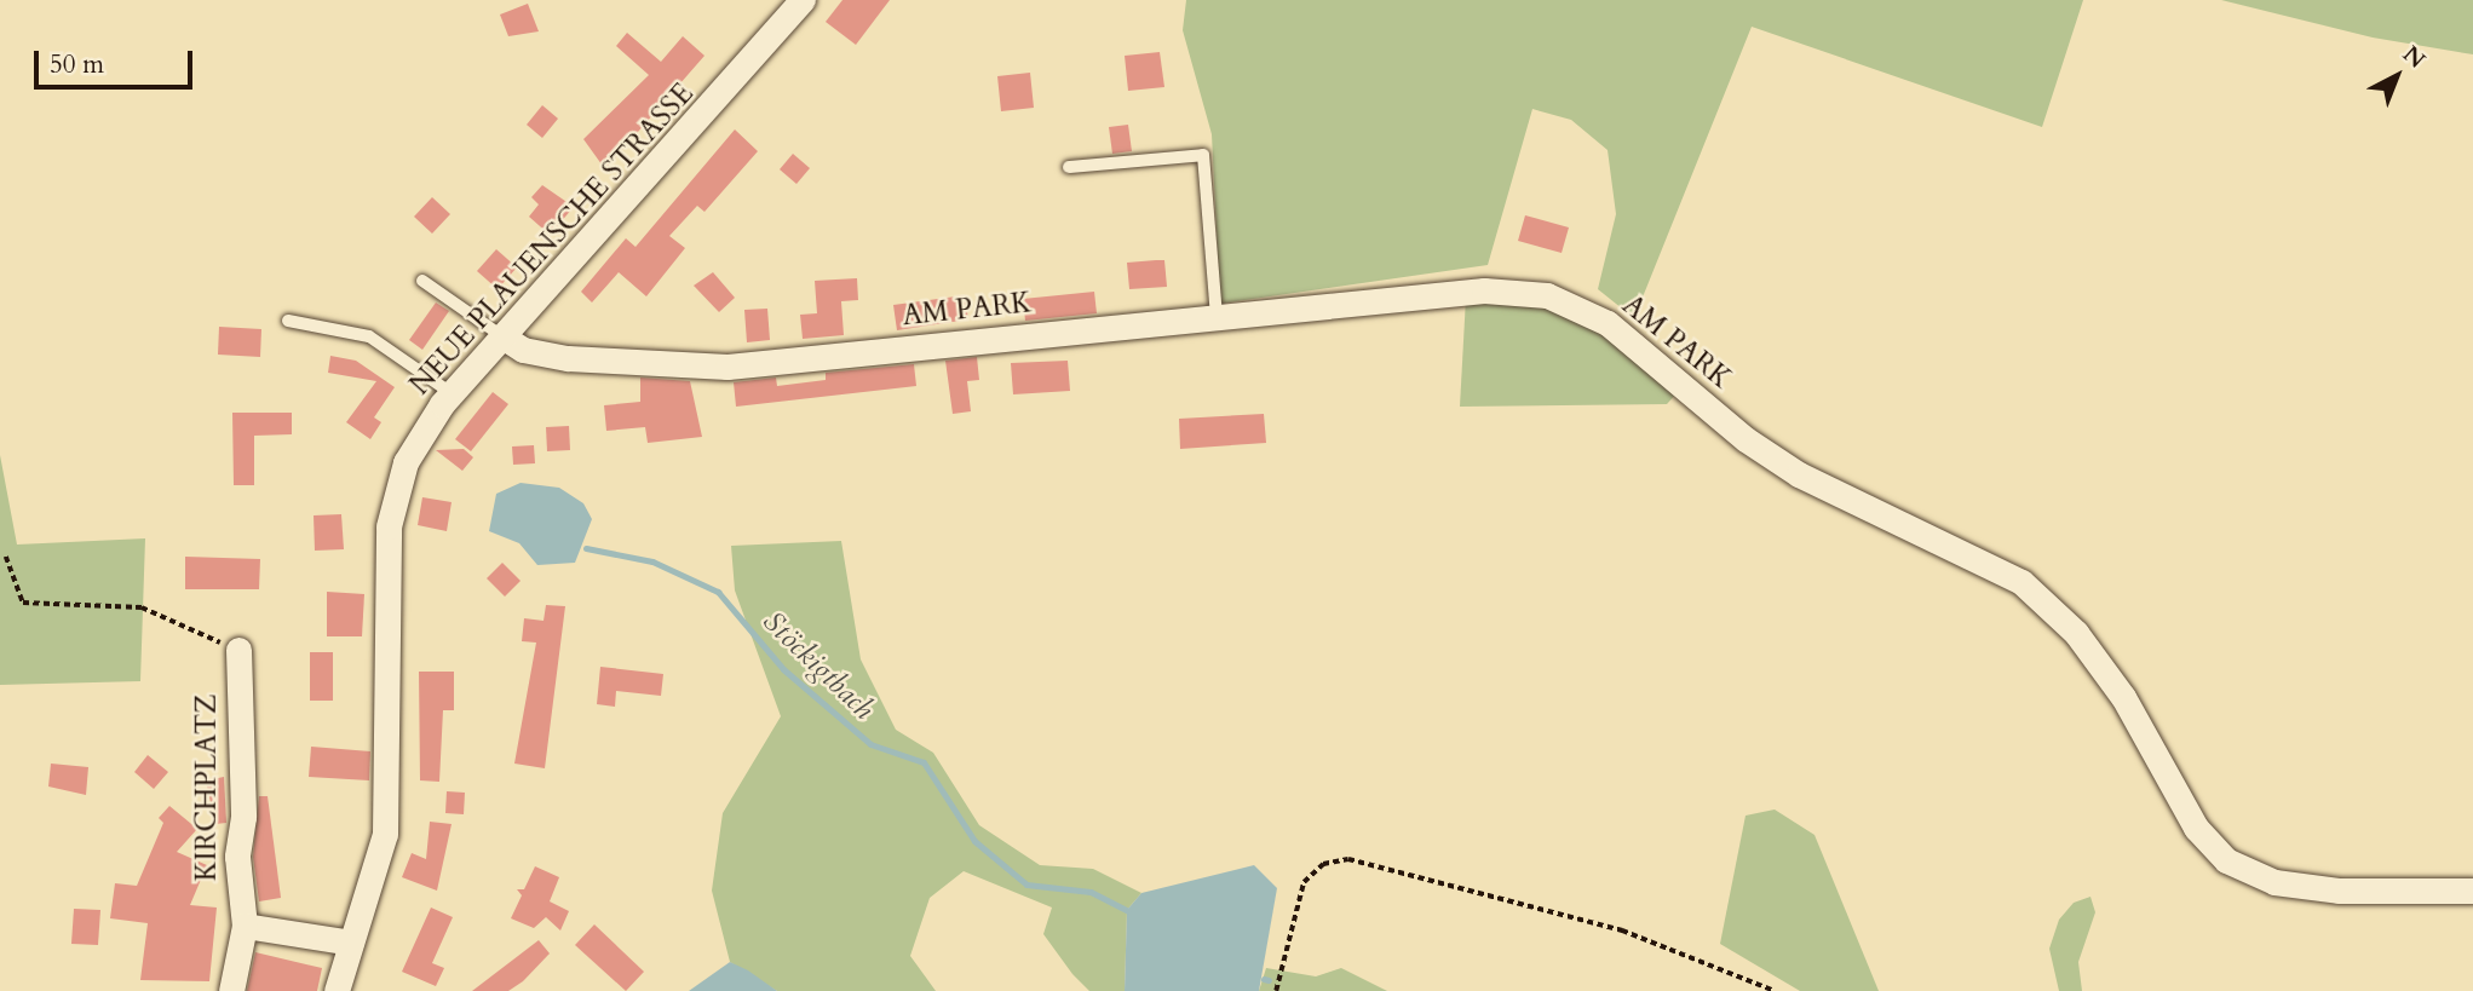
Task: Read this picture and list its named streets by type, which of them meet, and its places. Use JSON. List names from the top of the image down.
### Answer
{
  "streets": {
    "street": ["NEUE PLAUENSCHE STRASSE", "AM PARK", "KIRCHPLATZ"]
  },
  "crossings": [
    ["NEUE PLAUENSCHE STRASSE", "AM PARK"]
  ],
  "water": ["Stöckigtbach"],
  "scale_bar": "50 m",
  "north": "top right"
}
